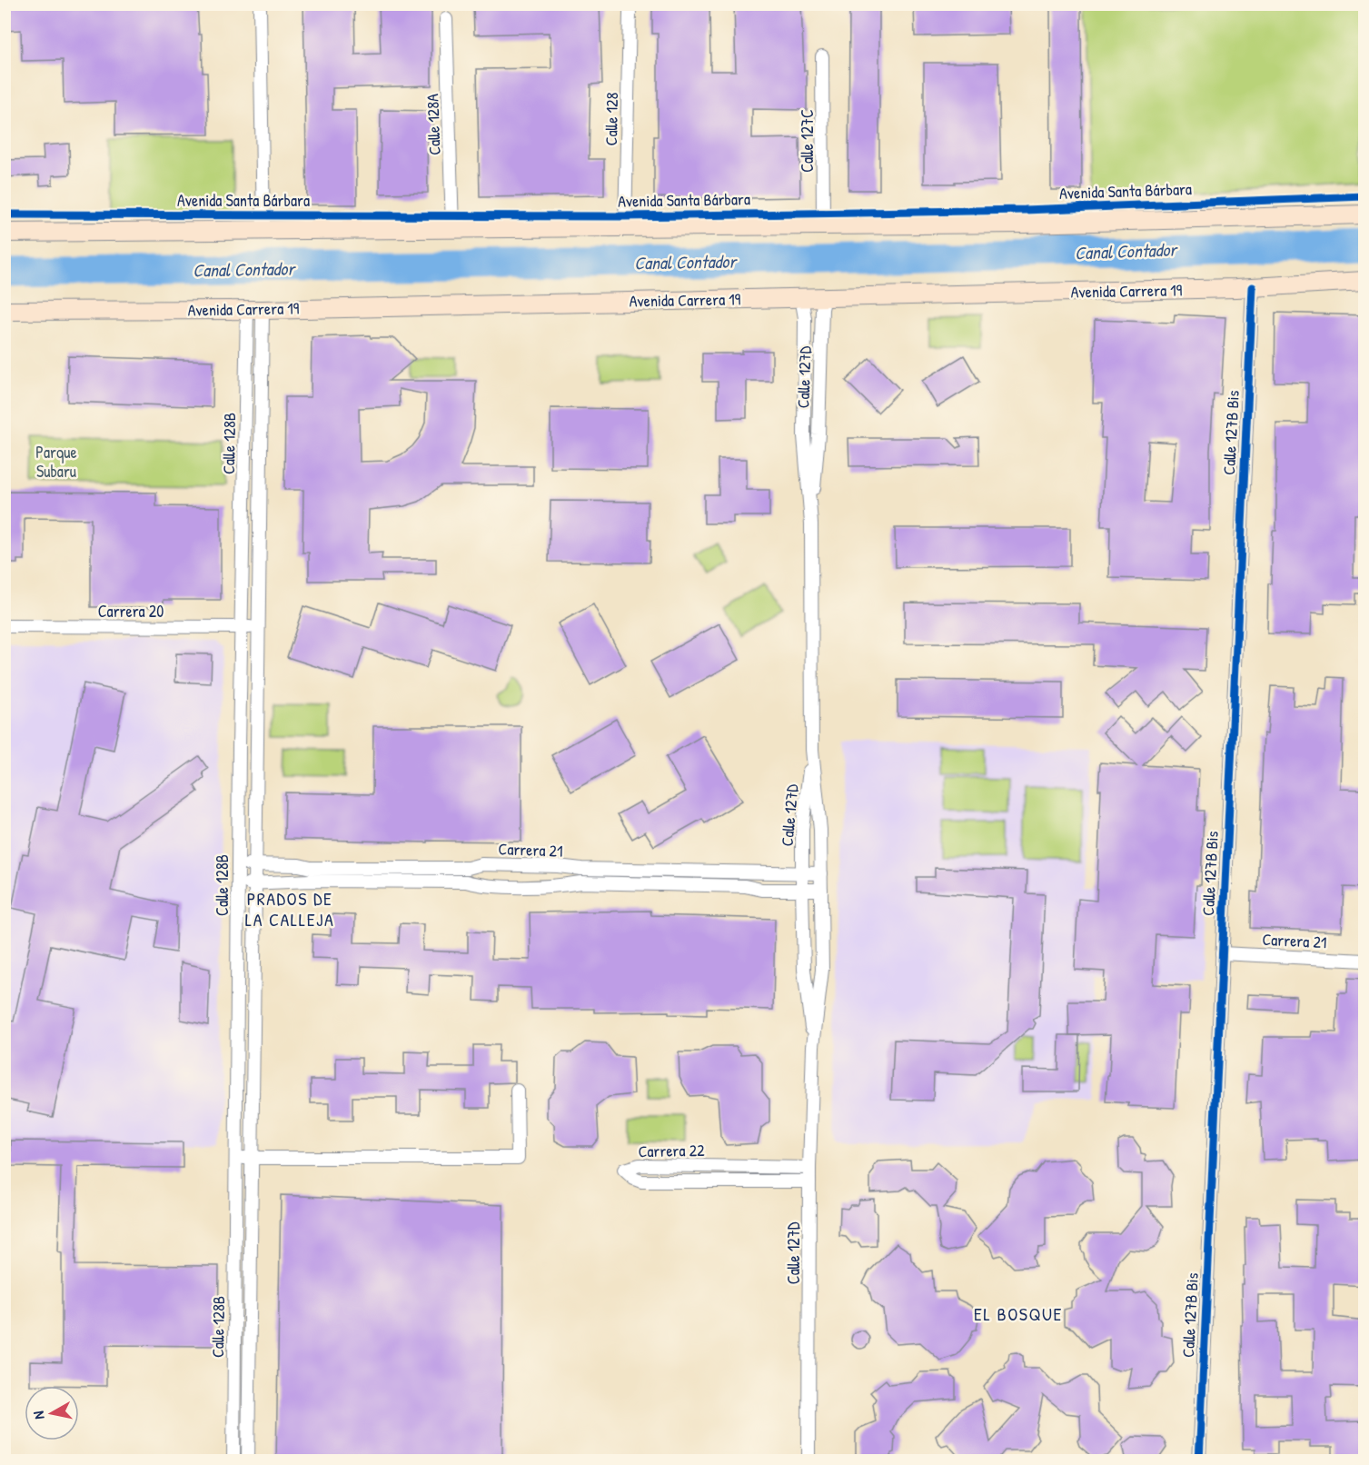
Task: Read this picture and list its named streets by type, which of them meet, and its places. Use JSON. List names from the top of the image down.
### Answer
{
  "streets": {
    "main road": ["Avenida Carrera 19"],
    "street": [
      "Calle 128",
      "Calle 128A",
      "Calle 127C",
      "Calle 127D",
      "Calle 127B Bis",
      "Calle 128B",
      "Carrera 20",
      "Carrera 21",
      "Carrera 22"
    ],
    "cycle path": ["Avenida Santa Bárbara"]
  },
  "crossings": [
    ["Avenida Carrera 19", "Calle 127D"],
    ["Avenida Carrera 19", "Calle 127B Bis"],
    ["Avenida Carrera 19", "Calle 128B"],
    ["Calle 127D", "Carrera 21"],
    ["Calle 127D", "Carrera 22"],
    ["Calle 127B Bis", "Carrera 21"],
    ["Calle 128B", "Carrera 20"],
    ["Calle 128B", "Carrera 21"]
  ],
  "districts": ["PRADOS DE LA CALLEJA", "EL BOSQUE"],
  "water": ["Canal Contador"],
  "parks": ["Parque Subaru"],
  "north": "left"
}
